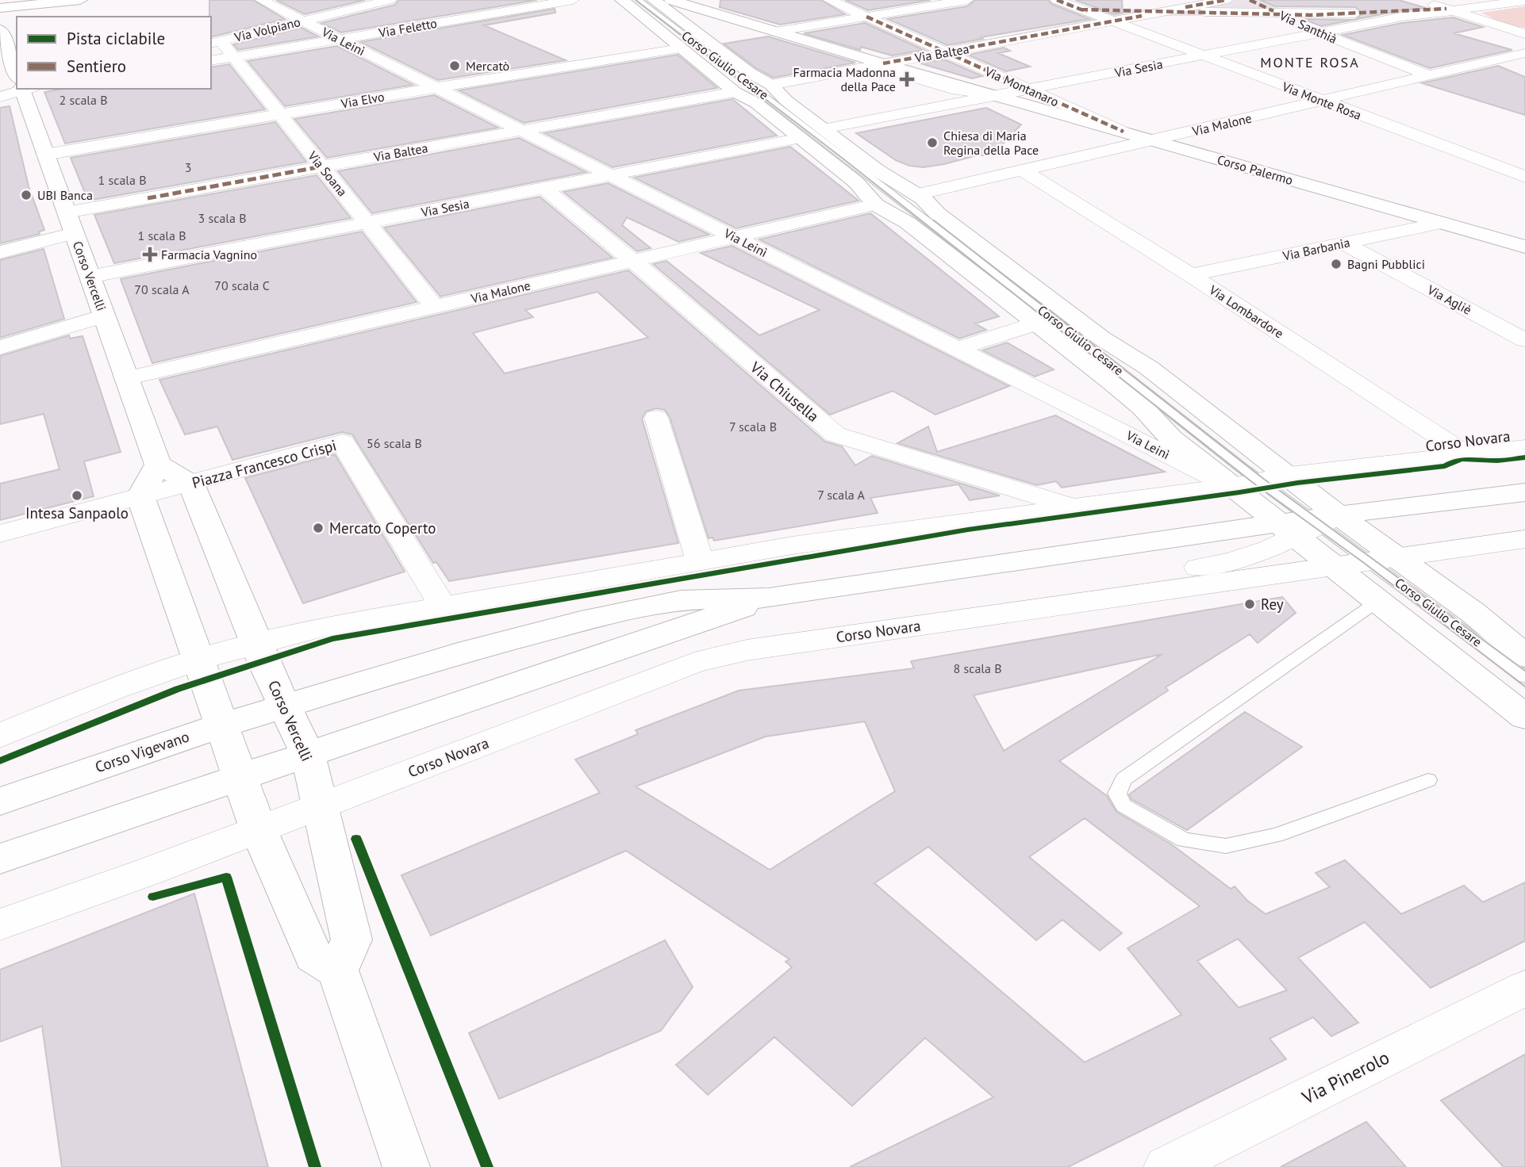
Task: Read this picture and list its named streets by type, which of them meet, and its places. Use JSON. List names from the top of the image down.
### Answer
{
  "streets": {
    "main road": [
      "Corso Giulio Cesare",
      "Corso Palermo",
      "Corso Vercelli",
      "Corso Vigevano"
    ],
    "street": [
      "Via Santhià",
      "Via Feletto",
      "Via Volpiano",
      "Via Leinì",
      "Via Baltea",
      "Via Sesia",
      "Via Montanaro",
      "Via Elvo",
      "Via Monte Rosa",
      "Via Malone",
      "Via Soana",
      "Via Barbania",
      "Via Agliè",
      "Via Lombardore",
      "Via Chiusella",
      "Corso Novara",
      "Piazza Francesco Crispi",
      "Via Pinerolo"
    ]
  },
  "crossings": [
    ["Via Santhià", "Via Sesia"],
    ["Via Santhià", "Via Malone"],
    ["Via Feletto", "Via Leinì"],
    ["Via Feletto", "Via Soana"],
    ["Via Volpiano", "Via Leinì"],
    ["Via Volpiano", "Via Soana"],
    ["Via Leinì", "Via Baltea"],
    ["Via Leinì", "Corso Giulio Cesare"],
    ["Via Leinì", "Via Sesia"],
    ["Via Leinì", "Via Elvo"],
    ["Via Leinì", "Via Malone"],
    ["Via Leinì", "Corso Novara"],
    ["Via Baltea", "Corso Giulio Cesare"],
    ["Via Baltea", "Via Montanaro"],
    ["Via Baltea", "Via Monte Rosa"],
    ["Via Baltea", "Corso Palermo"],
    ["Via Baltea", "Via Soana"],
    ["Via Baltea", "Corso Vercelli"],
    ["Corso Giulio Cesare", "Via Sesia"],
    ["Corso Giulio Cesare", "Via Elvo"],
    ["Corso Giulio Cesare", "Via Malone"],
    ["Corso Giulio Cesare", "Corso Novara"],
    ["Via Sesia", "Via Montanaro"],
    ["Via Sesia", "Via Monte Rosa"],
    ["Via Sesia", "Corso Palermo"],
    ["Via Sesia", "Via Soana"],
    ["Via Sesia", "Corso Vercelli"],
    ["Via Sesia", "Via Chiusella"],
    ["Via Montanaro", "Corso Palermo"],
    ["Via Elvo", "Via Soana"],
    ["Via Elvo", "Corso Vercelli"],
    ["Via Monte Rosa", "Via Malone"],
    ["Via Malone", "Corso Palermo"],
    ["Via Malone", "Via Soana"],
    ["Via Malone", "Corso Vercelli"],
    ["Via Malone", "Via Lombardore"],
    ["Via Malone", "Via Chiusella"],
    ["Corso Palermo", "Via Barbania"],
    ["Via Barbania", "Via Agliè"],
    ["Via Barbania", "Via Lombardore"],
    ["Corso Vercelli", "Corso Novara"],
    ["Corso Vercelli", "Piazza Francesco Crispi"],
    ["Corso Vercelli", "Corso Vigevano"],
    ["Via Lombardore", "Corso Novara"],
    ["Via Chiusella", "Corso Novara"],
    ["Corso Novara", "Piazza Francesco Crispi"]
  ],
  "districts": ["MONTE ROSA"],
  "places": {
    "other": [
      "Mercatò",
      "Chiesa di Maria Regina della Pace",
      "UBI Banca",
      "Bagni Pubblici",
      "Intesa Sanpaolo",
      "Mercato Coperto",
      "Rey"
    ],
    "health": ["Farmacia Madonna della Pace", "Farmacia Vagnino"]
  },
  "house_numbers": [
    "2 scala B",
    "3",
    "1 scala B",
    "3 scala B",
    "1 scala B",
    "70 scala C",
    "70 scala A",
    "7 scala B",
    "56 scala B",
    "7 scala A",
    "8 scala B"
  ],
  "legend": ["Pista ciclabile", "Sentiero"]
}
